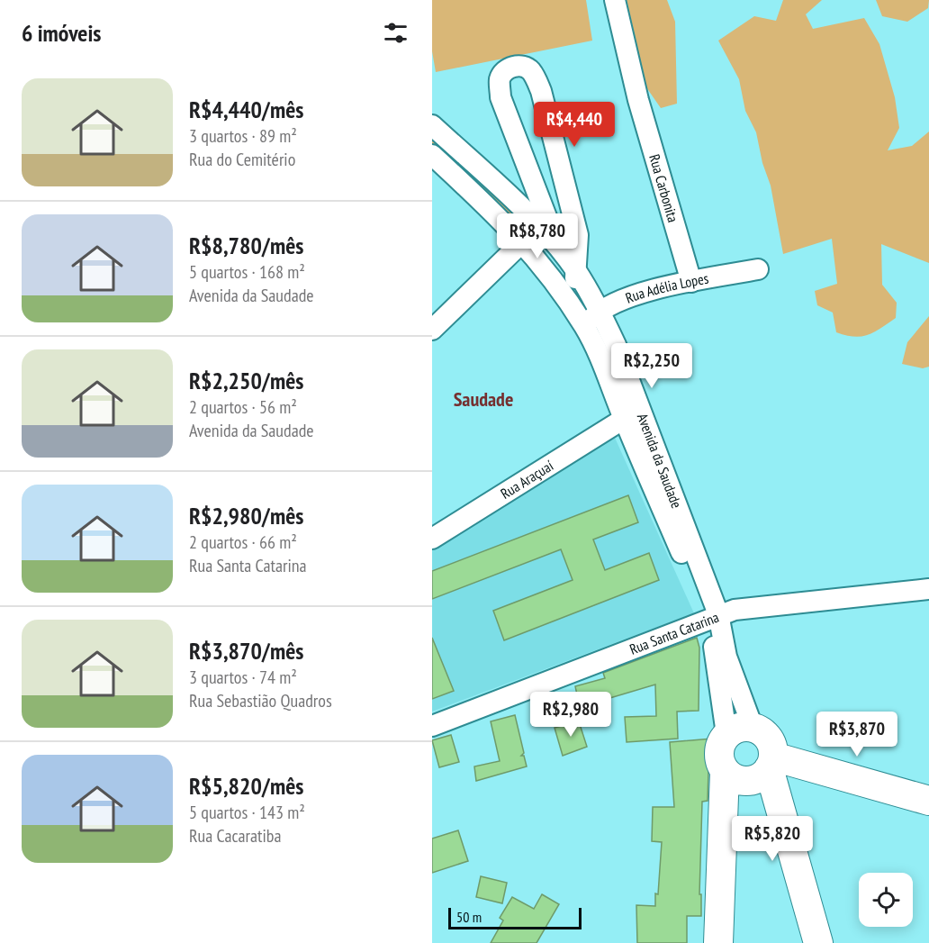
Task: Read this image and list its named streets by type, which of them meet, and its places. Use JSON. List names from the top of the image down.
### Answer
{
  "streets": {
    "street": [
      "Rua Carbonita",
      "Rua Adélia Lopes",
      "Avenida da Saudade",
      "Rua Araçuaí",
      "Rua Santa Catarina"
    ]
  },
  "crossings": [
    ["Rua Carbonita", "Rua Adélia Lopes"],
    ["Rua Adélia Lopes", "Avenida da Saudade"],
    ["Avenida da Saudade", "Rua Araçuaí"],
    ["Avenida da Saudade", "Rua Santa Catarina"]
  ],
  "districts": ["Saudade"],
  "scale_bar": "50 m",
  "page": {
    "heading": "6 imóveis",
    "list": [
      {
        "name": "R$4,440/mês",
        "note": "3 quartos · 89 m² · Rua do Cemitério"
      },
      {
        "name": "R$8,780/mês",
        "note": "5 quartos · 168 m² · Avenida da Saudade"
      },
      {
        "name": "R$2,250/mês",
        "note": "2 quartos · 56 m² · Avenida da Saudade"
      },
      {
        "name": "R$2,980/mês",
        "note": "2 quartos · 66 m² · Rua Santa Catarina"
      },
      {
        "name": "R$3,870/mês",
        "note": "3 quartos · 74 m² · Rua Sebastião Quadros"
      },
      {
        "name": "R$5,820/mês",
        "note": "5 quartos · 143 m² · Rua Cacaratiba"
      }
    ],
    "price": [
      "R$4,440",
      "R$8,780",
      "R$2,250",
      "R$2,980",
      "R$3,870",
      "R$5,820"
    ],
    "scale": "50 m"
  }
}
